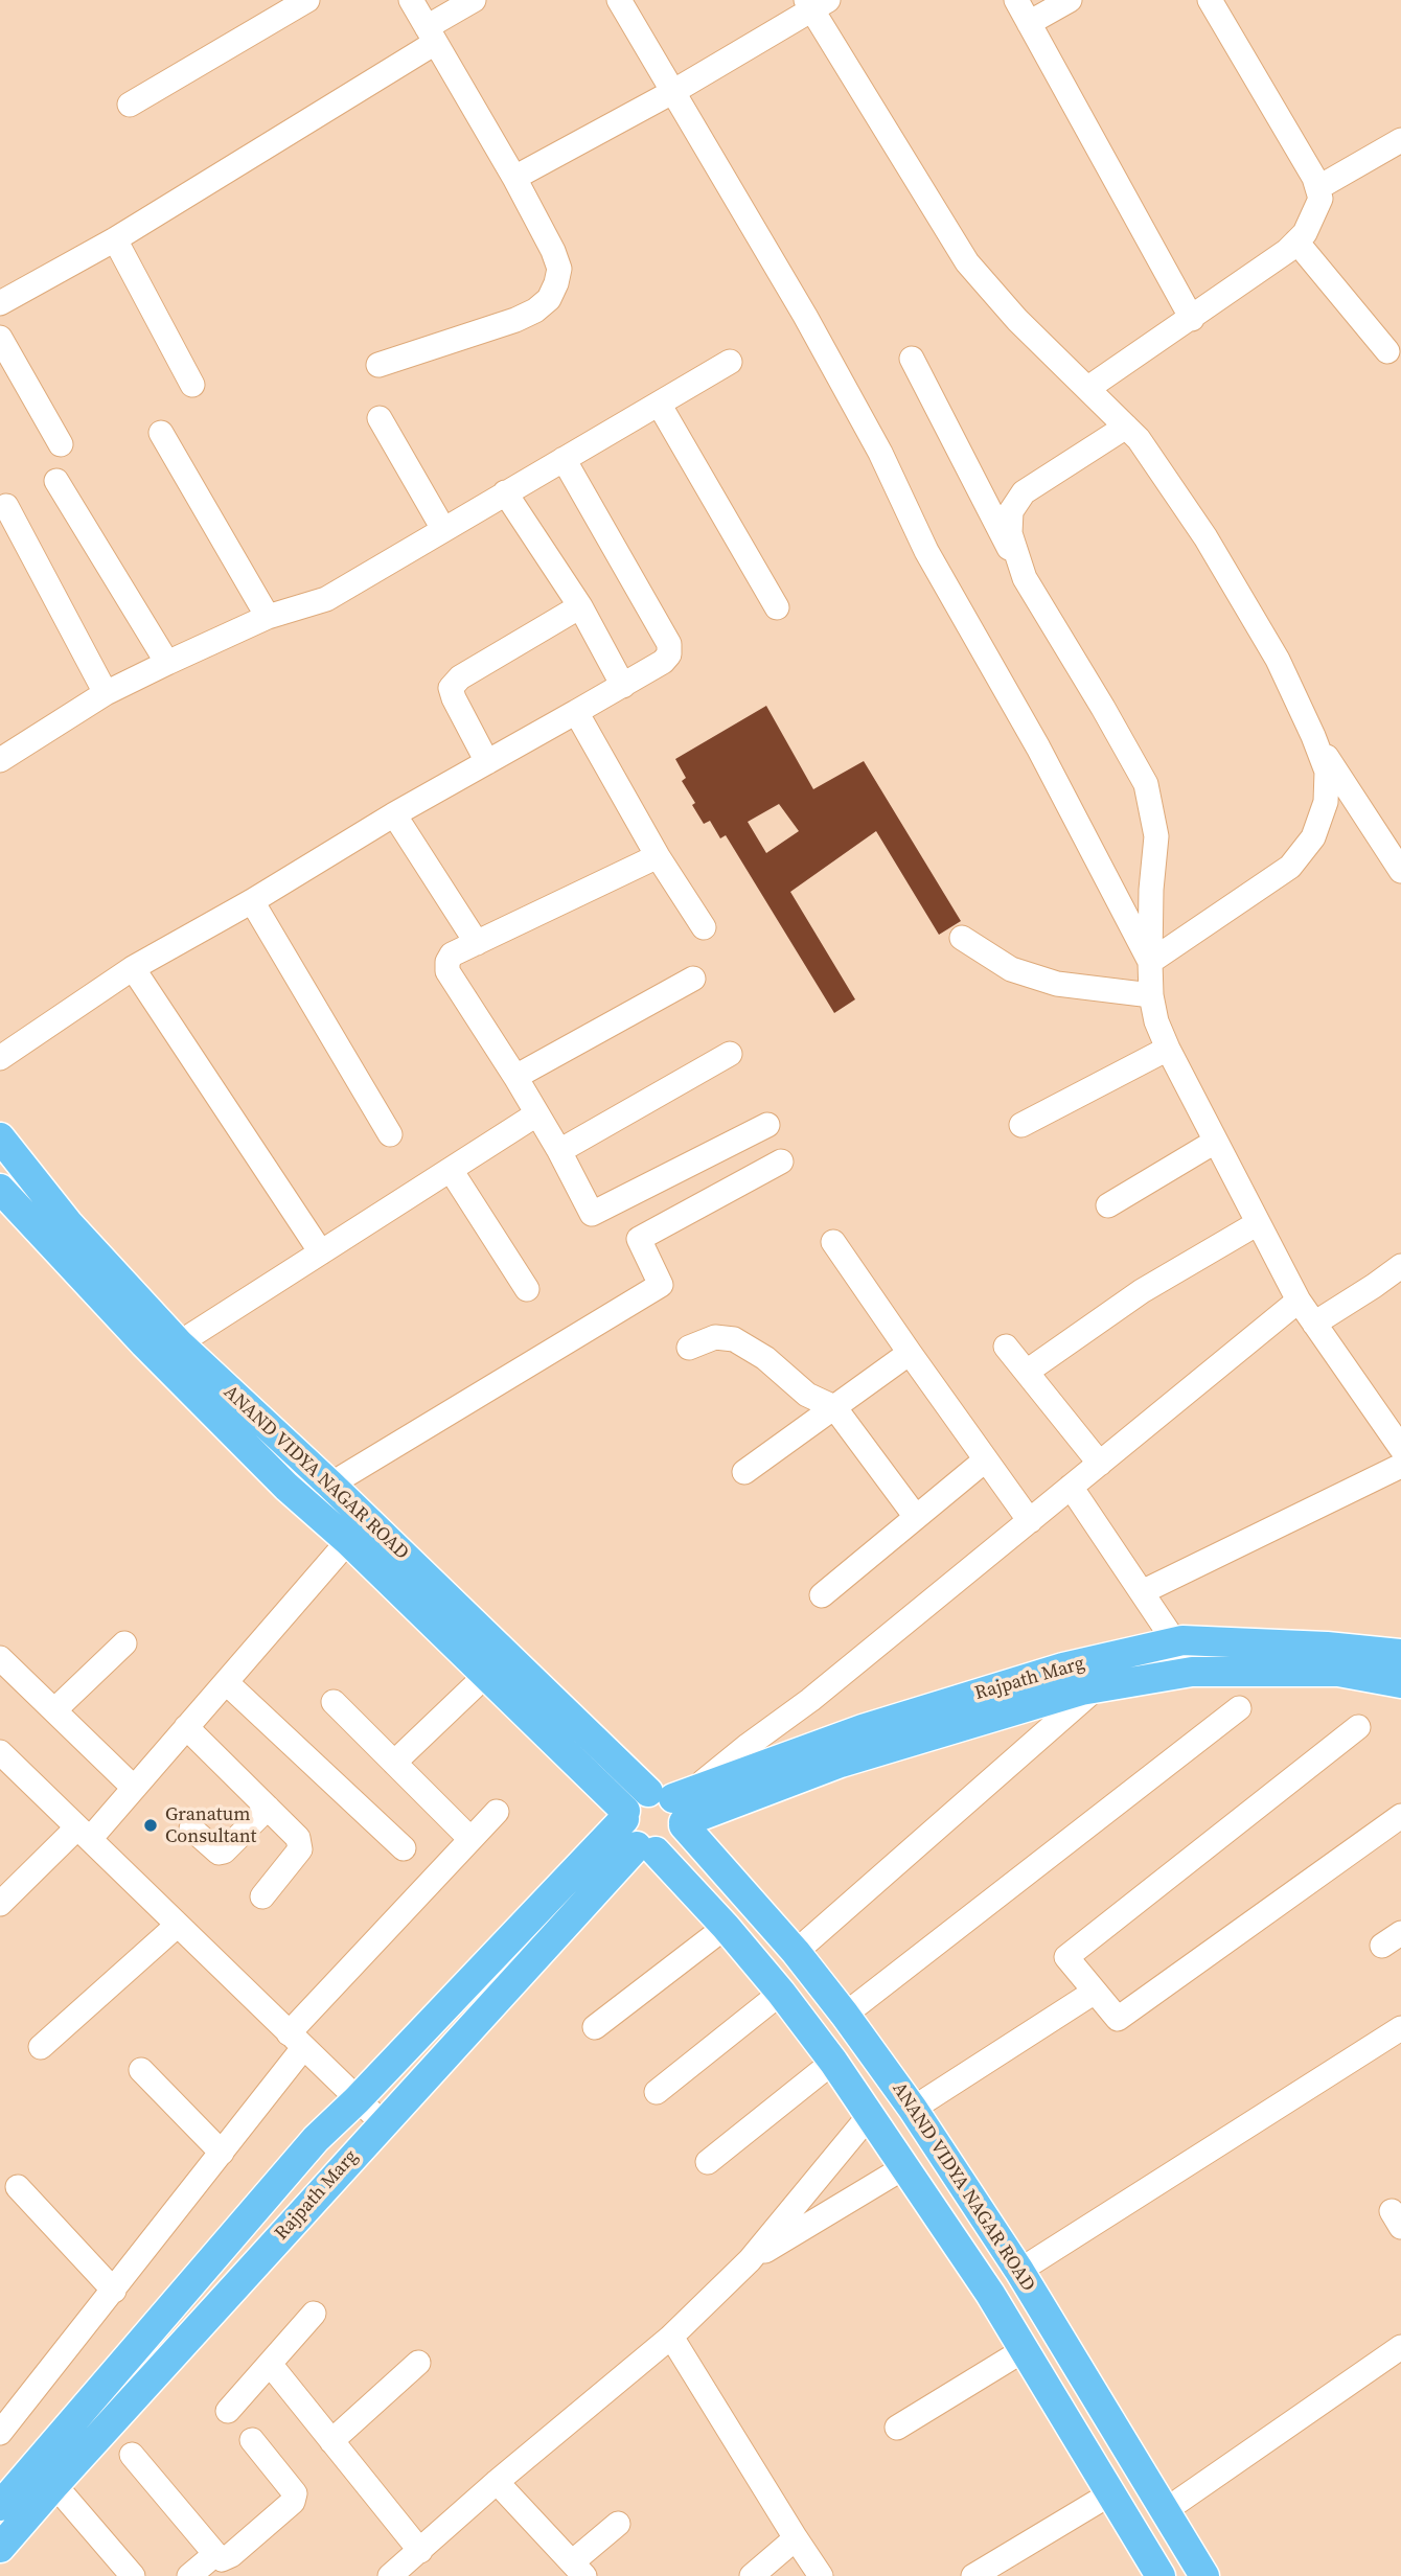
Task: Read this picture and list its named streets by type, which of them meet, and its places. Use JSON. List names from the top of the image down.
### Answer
{
  "streets": {
    "main road": ["ANAND VIDYA NAGAR ROAD", "Rajpath Marg"]
  },
  "crossings": [
    ["ANAND VIDYA NAGAR ROAD", "Rajpath Marg"]
  ],
  "places": ["Granatum Consultant"]
}
